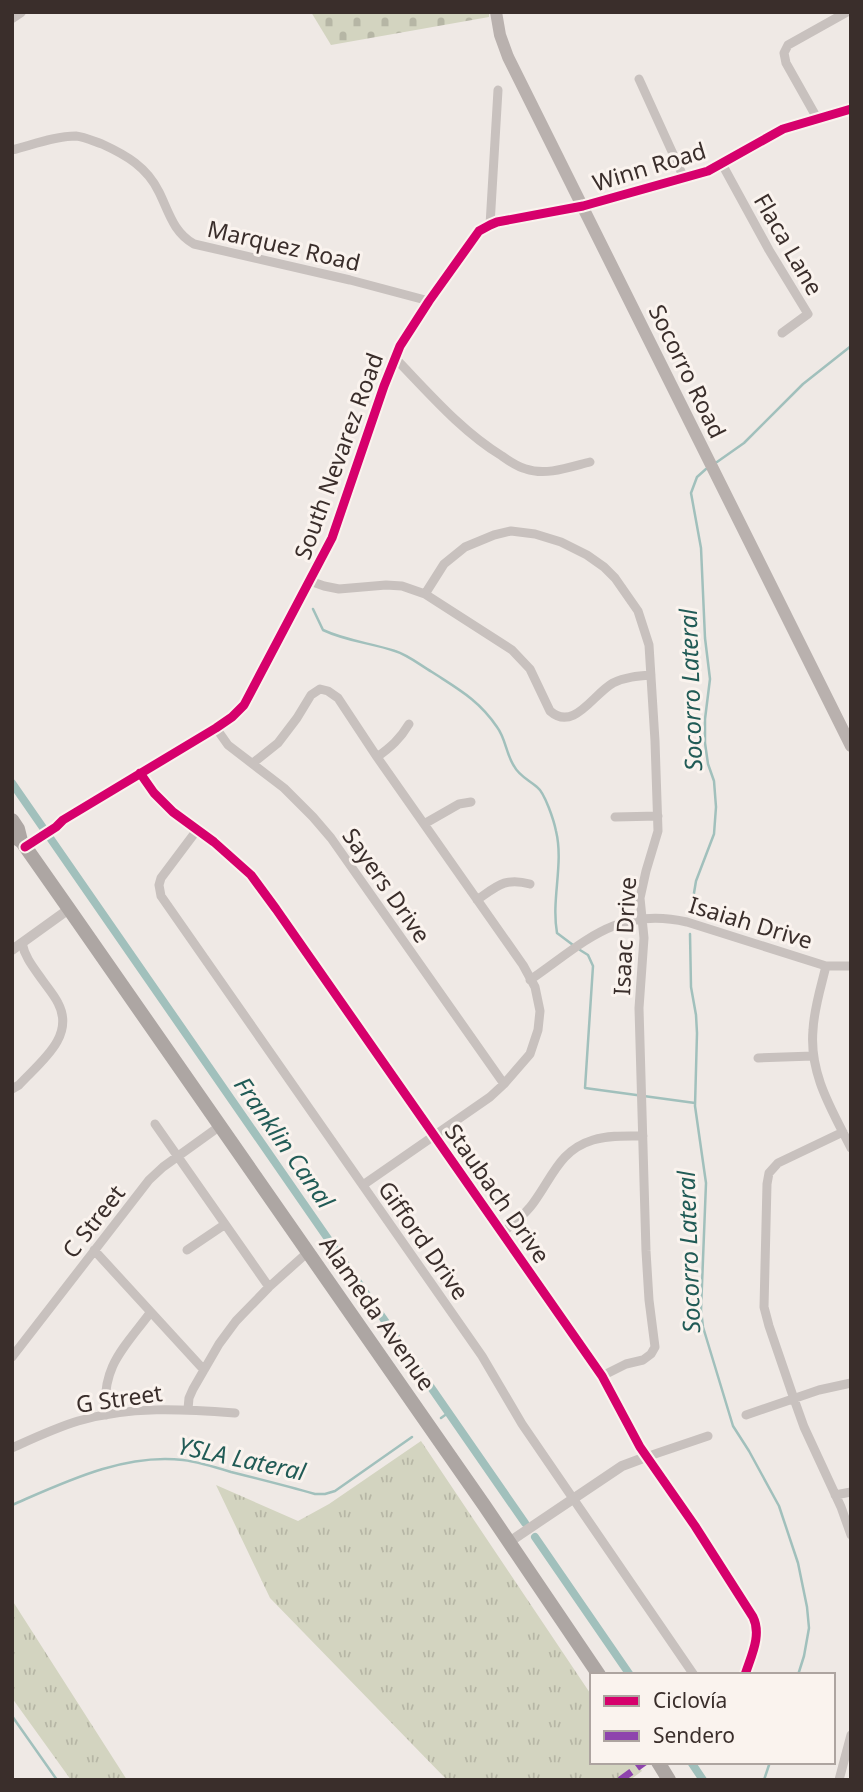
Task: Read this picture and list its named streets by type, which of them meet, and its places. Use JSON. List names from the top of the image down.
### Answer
{
  "streets": {
    "main road": ["Socorro Road", "Alameda Avenue"],
    "street": [
      "Winn Road",
      "Flaca Lane",
      "Marquez Road",
      "South Nevarez Road",
      "Sayers Drive",
      "Isaiah Drive",
      "Isaac Drive",
      "Staubach Drive",
      "C Street",
      "Gifford Drive",
      "G Street"
    ]
  },
  "crossings": [
    ["Winn Road", "Flaca Lane"],
    ["Winn Road", "Socorro Road"],
    ["Winn Road", "South Nevarez Road"],
    ["Marquez Road", "South Nevarez Road"],
    ["South Nevarez Road", "Sayers Drive"],
    ["South Nevarez Road", "Staubach Drive"],
    ["South Nevarez Road", "Alameda Avenue"],
    ["Isaiah Drive", "Isaac Drive"],
    ["Isaac Drive", "Staubach Drive"],
    ["Staubach Drive", "Gifford Drive"],
    ["C Street", "Alameda Avenue"]
  ],
  "water": ["Socorro Lateral", "Franklin Canal", "YSLA Lateral"],
  "legend": ["Ciclovía", "Sendero"]
}
